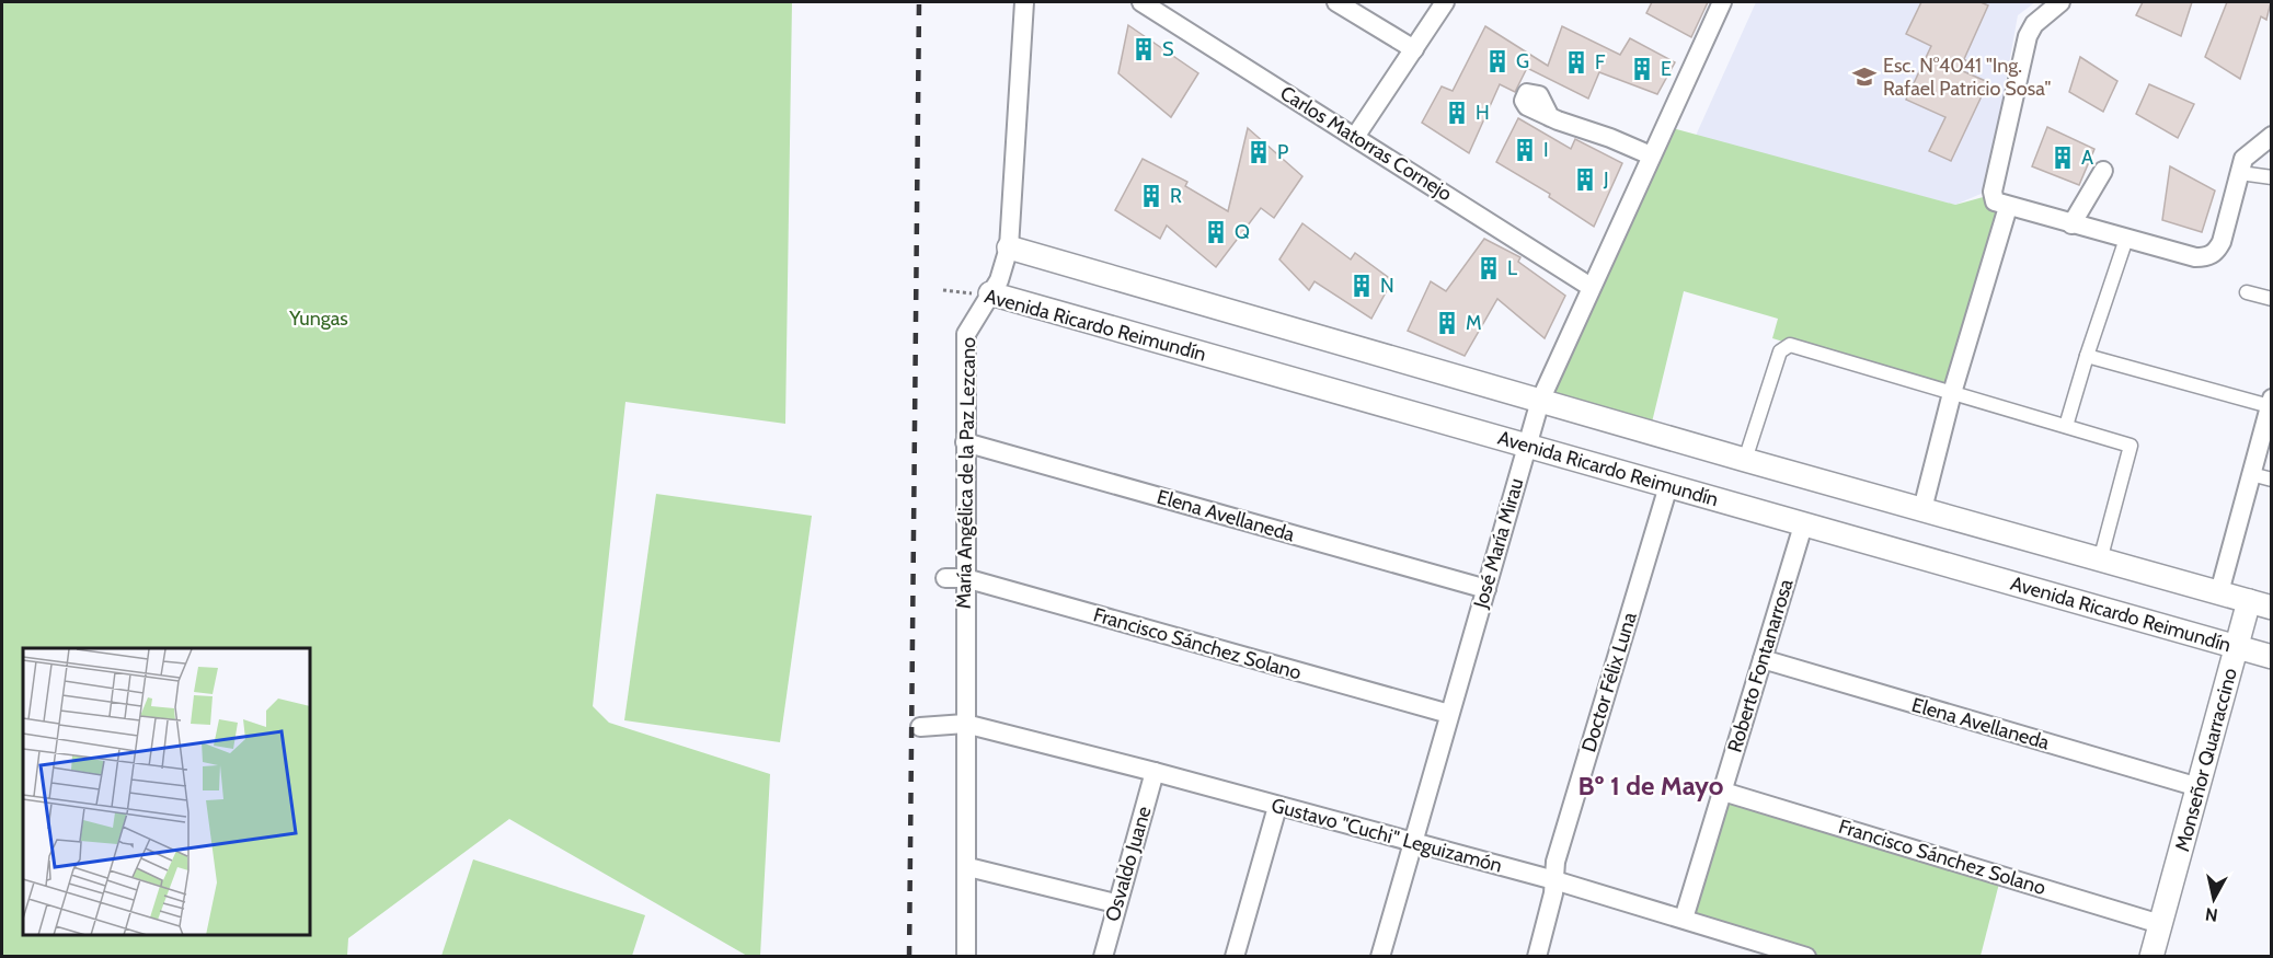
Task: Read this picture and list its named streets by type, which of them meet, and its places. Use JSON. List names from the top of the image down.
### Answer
{
  "streets": {
    "street": [
      "Carlos Matorras Cornejo",
      "Avenida Ricardo Reimundín",
      "María Angélica de la Paz Lezcano",
      "Elena Avellaneda",
      "José María Mirau",
      "Francisco Sánchez Solano",
      "Roberto Fontanarrosa",
      "Doctor Félix Luna",
      "Monseñor Quarraccino",
      "Gustavo \"Cuchi\" Leguizamón",
      "Osvaldo Juane"
    ]
  },
  "crossings": [
    ["Carlos Matorras Cornejo", "José María Mirau"],
    ["Avenida Ricardo Reimundín", "María Angélica de la Paz Lezcano"],
    ["Avenida Ricardo Reimundín", "José María Mirau"],
    ["Avenida Ricardo Reimundín", "Roberto Fontanarrosa"],
    ["Avenida Ricardo Reimundín", "Doctor Félix Luna"],
    ["Avenida Ricardo Reimundín", "Monseñor Quarraccino"],
    ["María Angélica de la Paz Lezcano", "Elena Avellaneda"],
    ["María Angélica de la Paz Lezcano", "Francisco Sánchez Solano"],
    ["María Angélica de la Paz Lezcano", "Gustavo \"Cuchi\" Leguizamón"],
    ["Elena Avellaneda", "José María Mirau"],
    ["Elena Avellaneda", "Roberto Fontanarrosa"],
    ["Elena Avellaneda", "Monseñor Quarraccino"],
    ["José María Mirau", "Francisco Sánchez Solano"],
    ["José María Mirau", "Gustavo \"Cuchi\" Leguizamón"],
    ["Francisco Sánchez Solano", "Roberto Fontanarrosa"],
    ["Francisco Sánchez Solano", "Monseñor Quarraccino"],
    ["Roberto Fontanarrosa", "Gustavo \"Cuchi\" Leguizamón"],
    ["Doctor Félix Luna", "Gustavo \"Cuchi\" Leguizamón"],
    ["Gustavo \"Cuchi\" Leguizamón", "Osvaldo Juane"]
  ],
  "districts": ["Bº 1 de Mayo"],
  "parks": ["Yungas"],
  "places": {
    "building": [
      "S",
      "G",
      "F",
      "E",
      "H",
      "I",
      "P",
      "A",
      "J",
      "R",
      "Q",
      "L",
      "N",
      "M"
    ],
    "school or university": ["Esc. N°4041 \"Ing. Rafael Patricio Sosa\""]
  },
  "north": "bottom"
}
